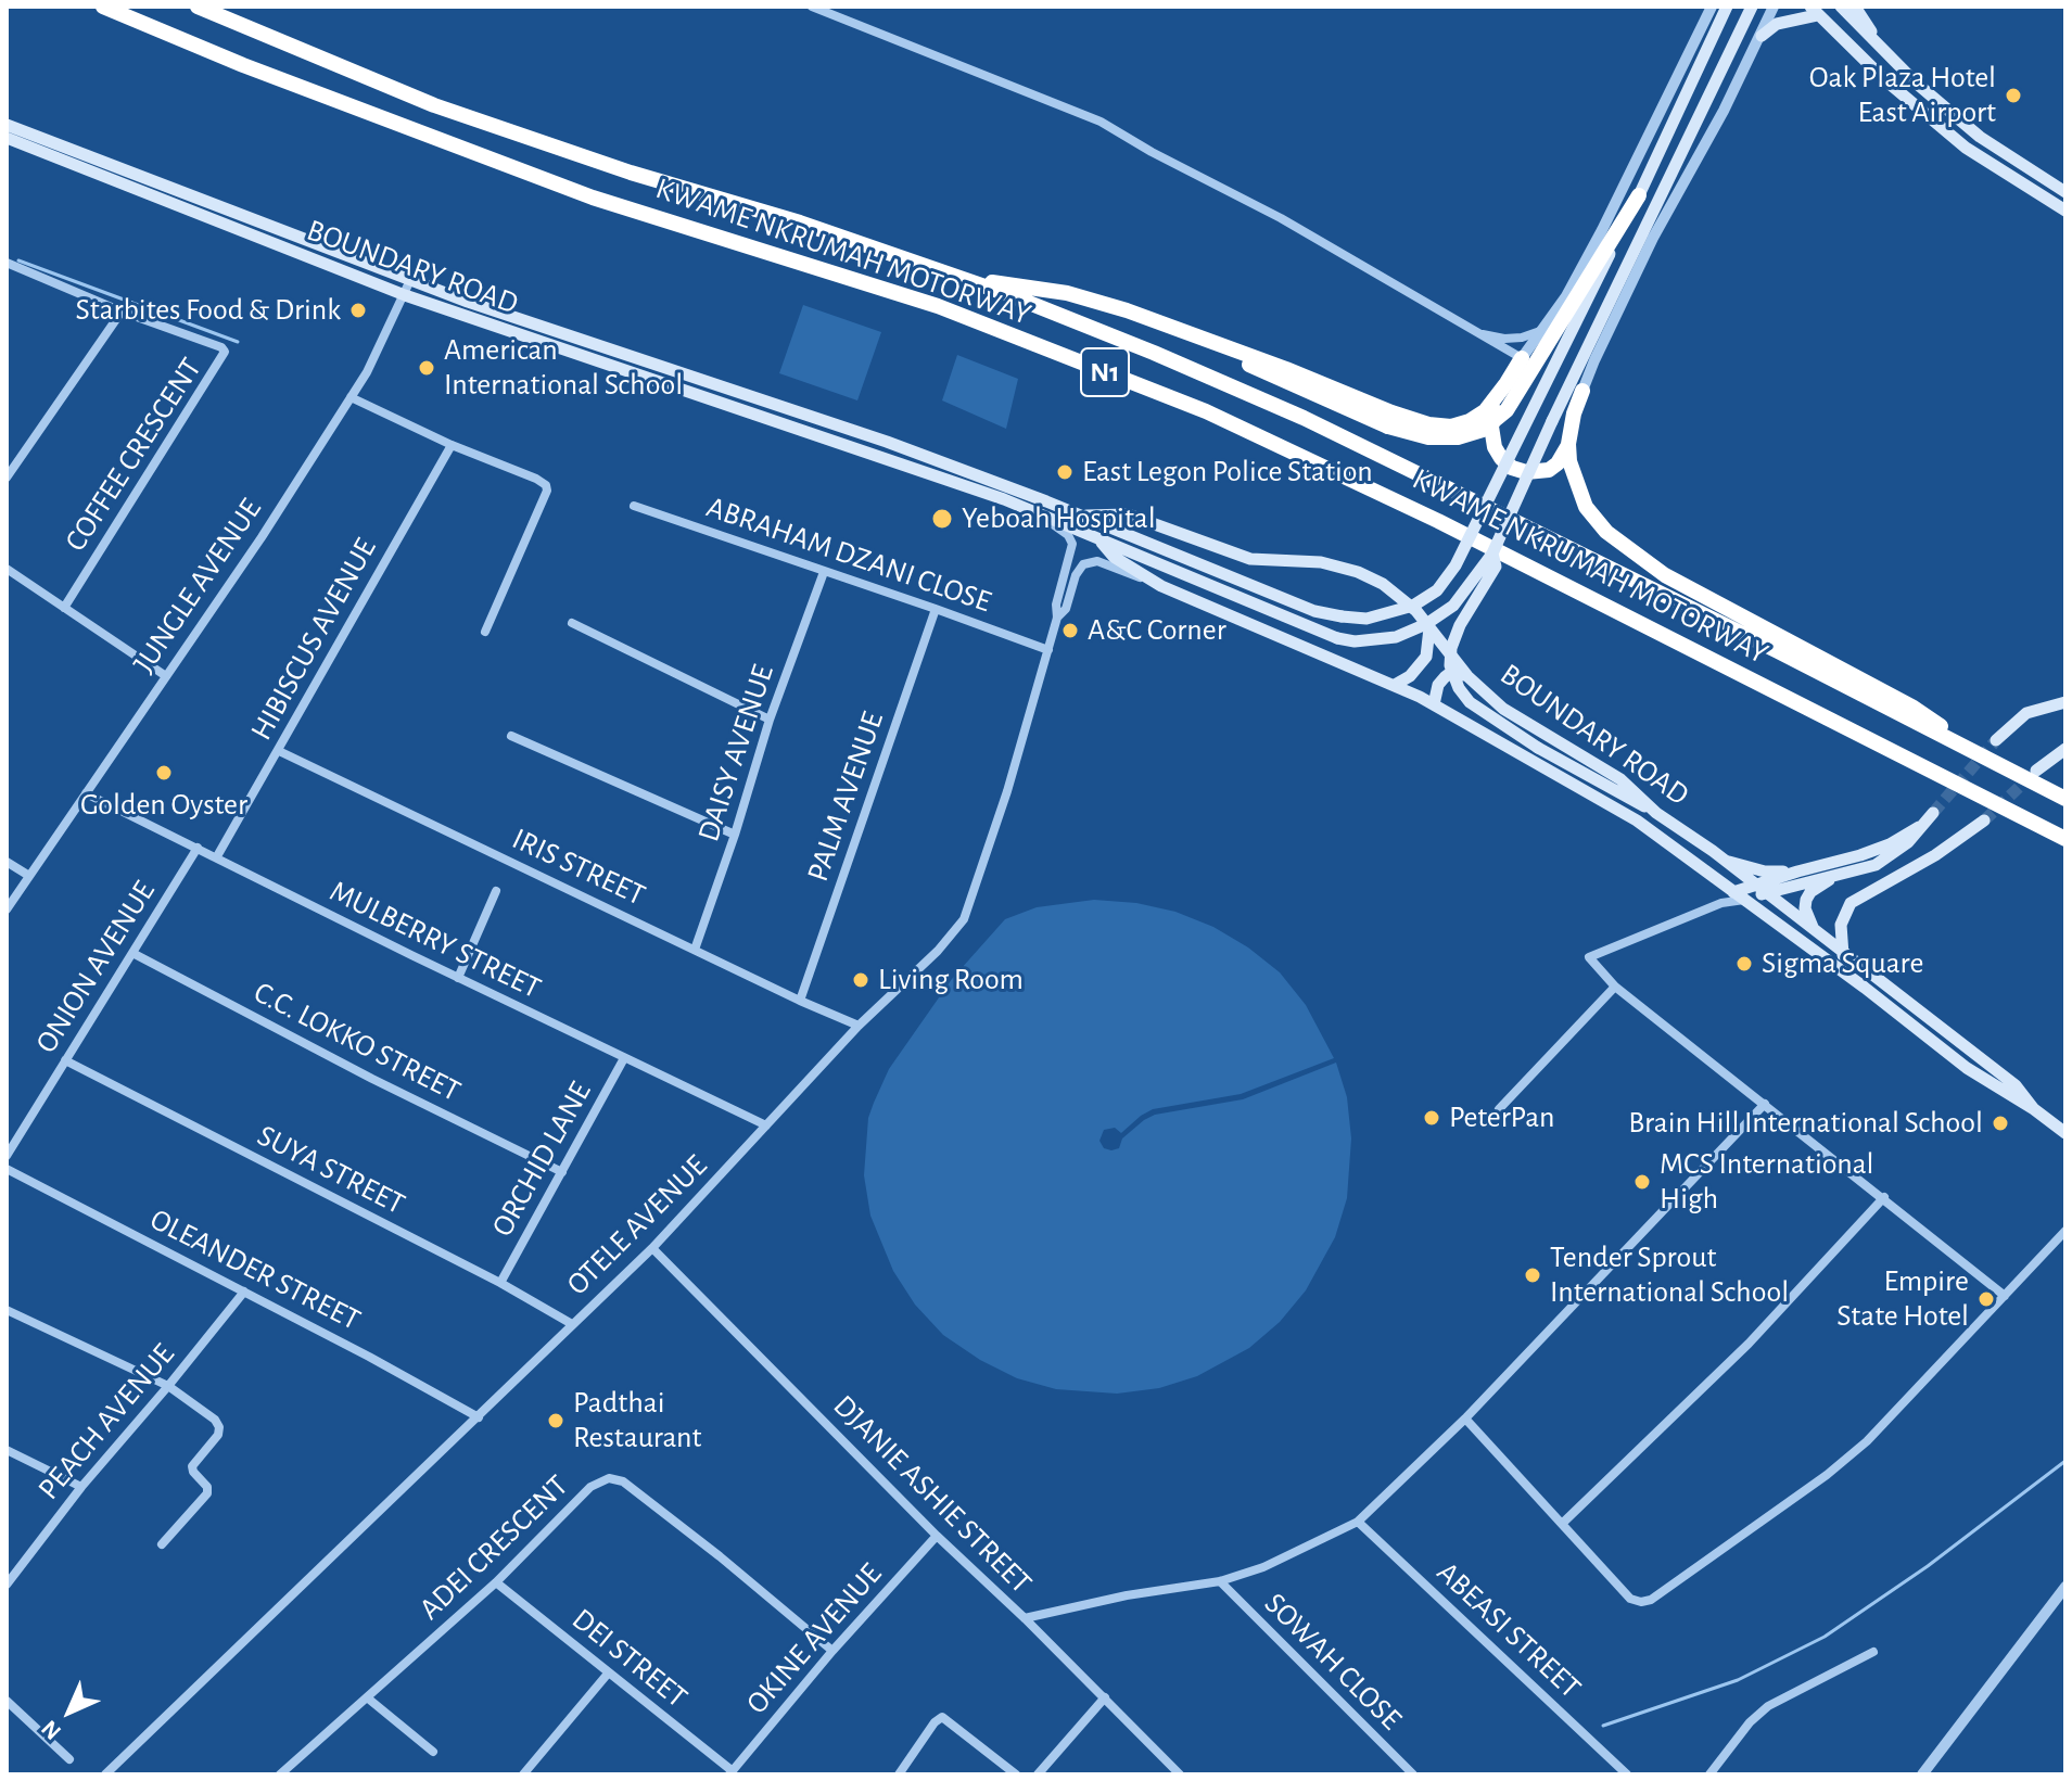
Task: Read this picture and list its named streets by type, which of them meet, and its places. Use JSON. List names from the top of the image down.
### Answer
{
  "streets": {
    "highway": ["KWAME NKRUMAH MOTORWAY", "N1"],
    "main road": ["BOUNDARY ROAD"],
    "street": [
      "COFFEE CRESCENT",
      "ABRAHAM DZANI CLOSE",
      "JUNGLE AVENUE",
      "HIBISCUS AVENUE",
      "DAISY AVENUE",
      "PALM AVENUE",
      "IRIS STREET",
      "MULBERRY STREET",
      "ONION AVENUE",
      "C.C. LOKKO STREET",
      "ORCHID LANE",
      "SUYA STREET",
      "OTELE AVENUE",
      "OLEANDER STREET",
      "PEACH AVENUE",
      "DJANIE ASHIE STREET",
      "ADEI CRESCENT",
      "ABEASI STREET",
      "OKINE AVENUE",
      "DEI STREET",
      "SOWAH CLOSE"
    ]
  },
  "crossings": [
    ["BOUNDARY ROAD", "JUNGLE AVENUE"],
    ["BOUNDARY ROAD", "OTELE AVENUE"],
    ["ABRAHAM DZANI CLOSE", "DAISY AVENUE"],
    ["ABRAHAM DZANI CLOSE", "PALM AVENUE"],
    ["ABRAHAM DZANI CLOSE", "OTELE AVENUE"],
    ["JUNGLE AVENUE", "MULBERRY STREET"],
    ["HIBISCUS AVENUE", "IRIS STREET"],
    ["HIBISCUS AVENUE", "MULBERRY STREET"],
    ["DAISY AVENUE", "IRIS STREET"],
    ["PALM AVENUE", "IRIS STREET"],
    ["IRIS STREET", "OTELE AVENUE"],
    ["MULBERRY STREET", "ONION AVENUE"],
    ["MULBERRY STREET", "ORCHID LANE"],
    ["MULBERRY STREET", "OTELE AVENUE"],
    ["ONION AVENUE", "C.C. LOKKO STREET"],
    ["ONION AVENUE", "SUYA STREET"],
    ["C.C. LOKKO STREET", "ORCHID LANE"],
    ["ORCHID LANE", "SUYA STREET"],
    ["SUYA STREET", "OTELE AVENUE"],
    ["OTELE AVENUE", "OLEANDER STREET"],
    ["OTELE AVENUE", "DJANIE ASHIE STREET"],
    ["OLEANDER STREET", "PEACH AVENUE"],
    ["DJANIE ASHIE STREET", "OKINE AVENUE"],
    ["ADEI CRESCENT", "OKINE AVENUE"],
    ["ADEI CRESCENT", "DEI STREET"],
    ["OKINE AVENUE", "DEI STREET"]
  ],
  "places": [
    "Oak Plaza Hotel East Airport",
    "Starbites Food & Drink",
    "American International School",
    "East Legon Police Station",
    "Yeboah Hospital",
    "A&C Corner",
    "Golden Oyster",
    "Sigma Square",
    "Living Room",
    "PeterPan",
    "Brain Hill International School",
    "MCS International High",
    "Tender Sprout International School",
    "Empire State Hotel",
    "Padthai Restaurant"
  ],
  "north": "bottom left"
}
